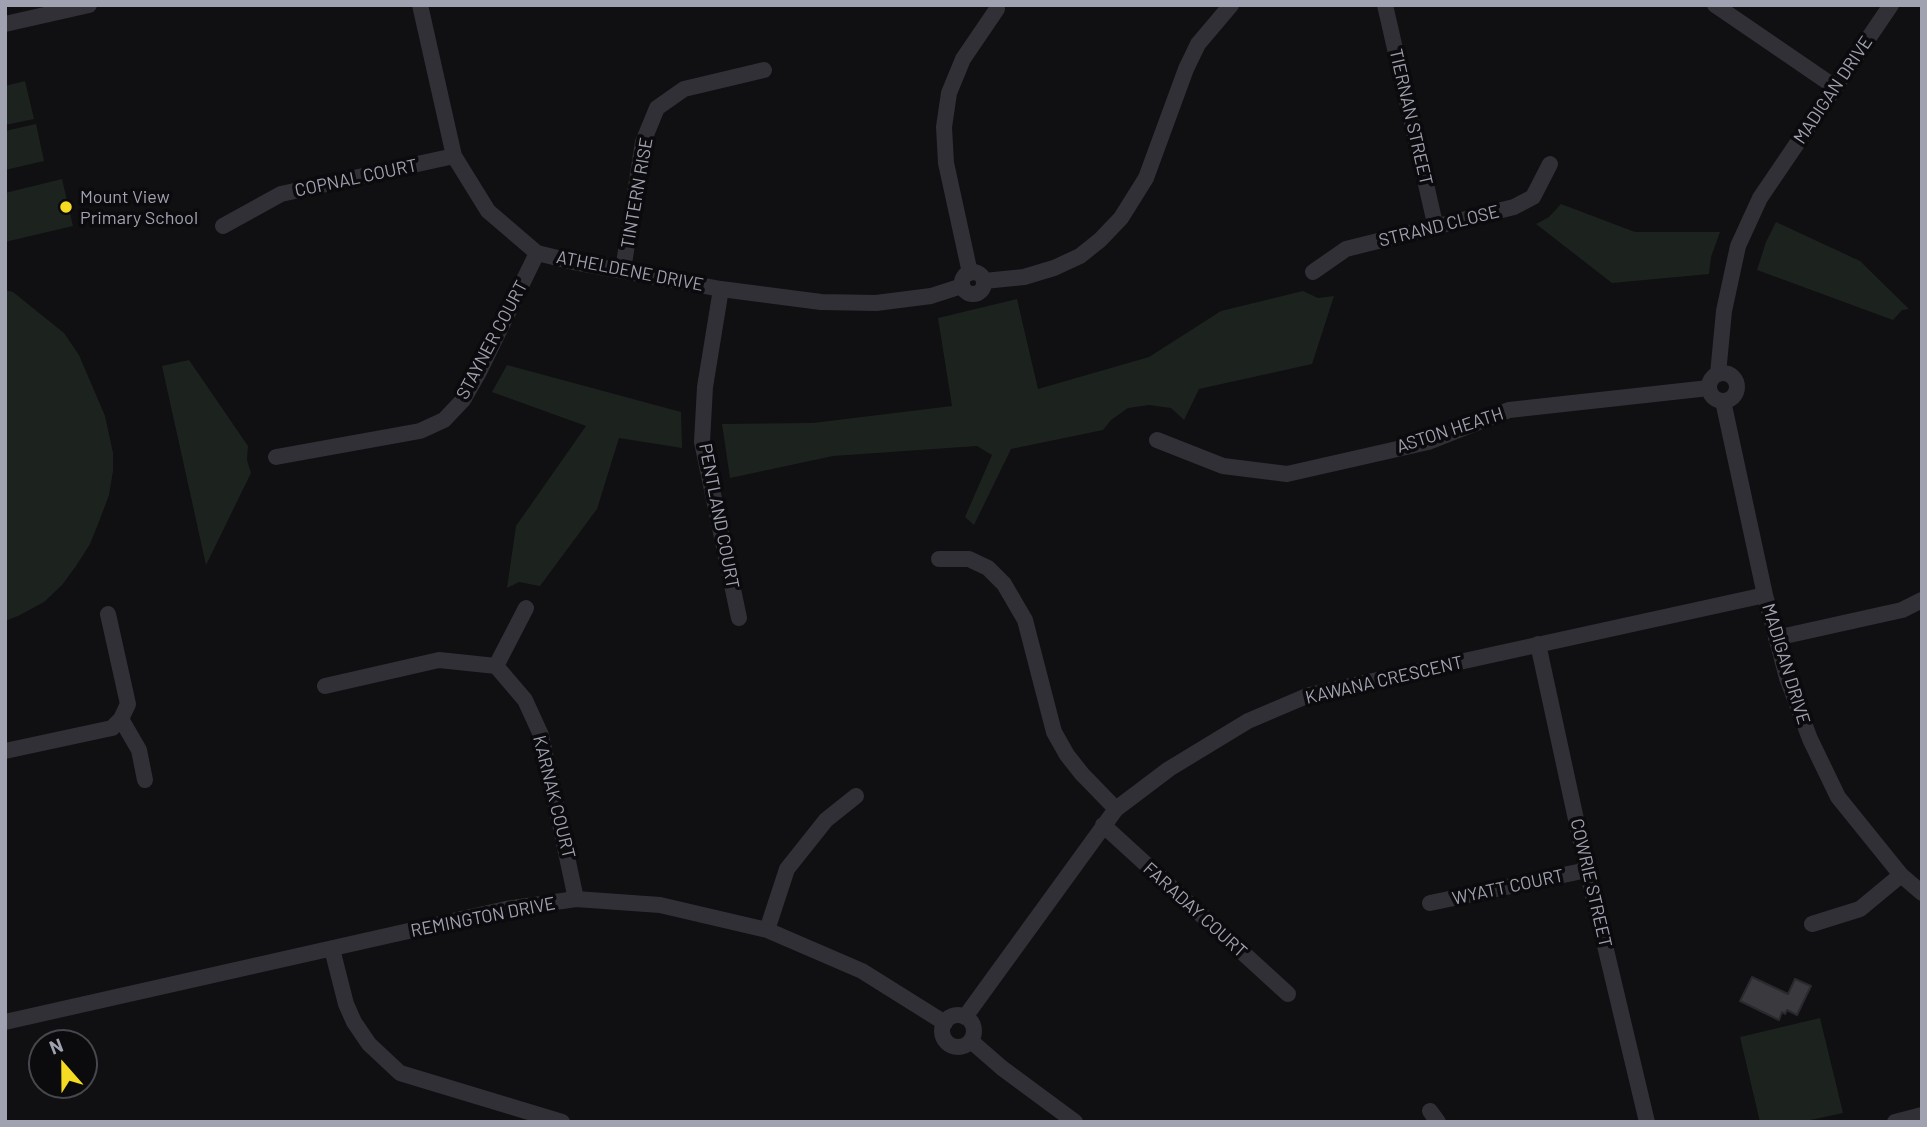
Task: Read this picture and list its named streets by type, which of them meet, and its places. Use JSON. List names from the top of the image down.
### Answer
{
  "streets": {
    "street": [
      "MADIGAN DRIVE",
      "TIERNAN STREET",
      "COPNAL COURT",
      "TINTERN RISE",
      "STRAND CLOSE",
      "ATHELDENE DRIVE",
      "STAYNER COURT",
      "ASTON HEATH",
      "PENTLAND COURT",
      "KAWANA CRESCENT",
      "KARNAK COURT",
      "COWRIE STREET",
      "WYATT COURT",
      "FARADAY COURT",
      "REMINGTON DRIVE"
    ]
  },
  "crossings": [
    ["MADIGAN DRIVE", "ASTON HEATH"],
    ["MADIGAN DRIVE", "KAWANA CRESCENT"],
    ["TIERNAN STREET", "STRAND CLOSE"],
    ["COPNAL COURT", "ATHELDENE DRIVE"],
    ["TINTERN RISE", "ATHELDENE DRIVE"],
    ["ATHELDENE DRIVE", "STAYNER COURT"],
    ["ATHELDENE DRIVE", "PENTLAND COURT"],
    ["KAWANA CRESCENT", "COWRIE STREET"],
    ["KAWANA CRESCENT", "FARADAY COURT"],
    ["KAWANA CRESCENT", "REMINGTON DRIVE"],
    ["KARNAK COURT", "REMINGTON DRIVE"],
    ["COWRIE STREET", "WYATT COURT"]
  ],
  "places": ["Mount View Primary School"],
  "north": "top"
}
